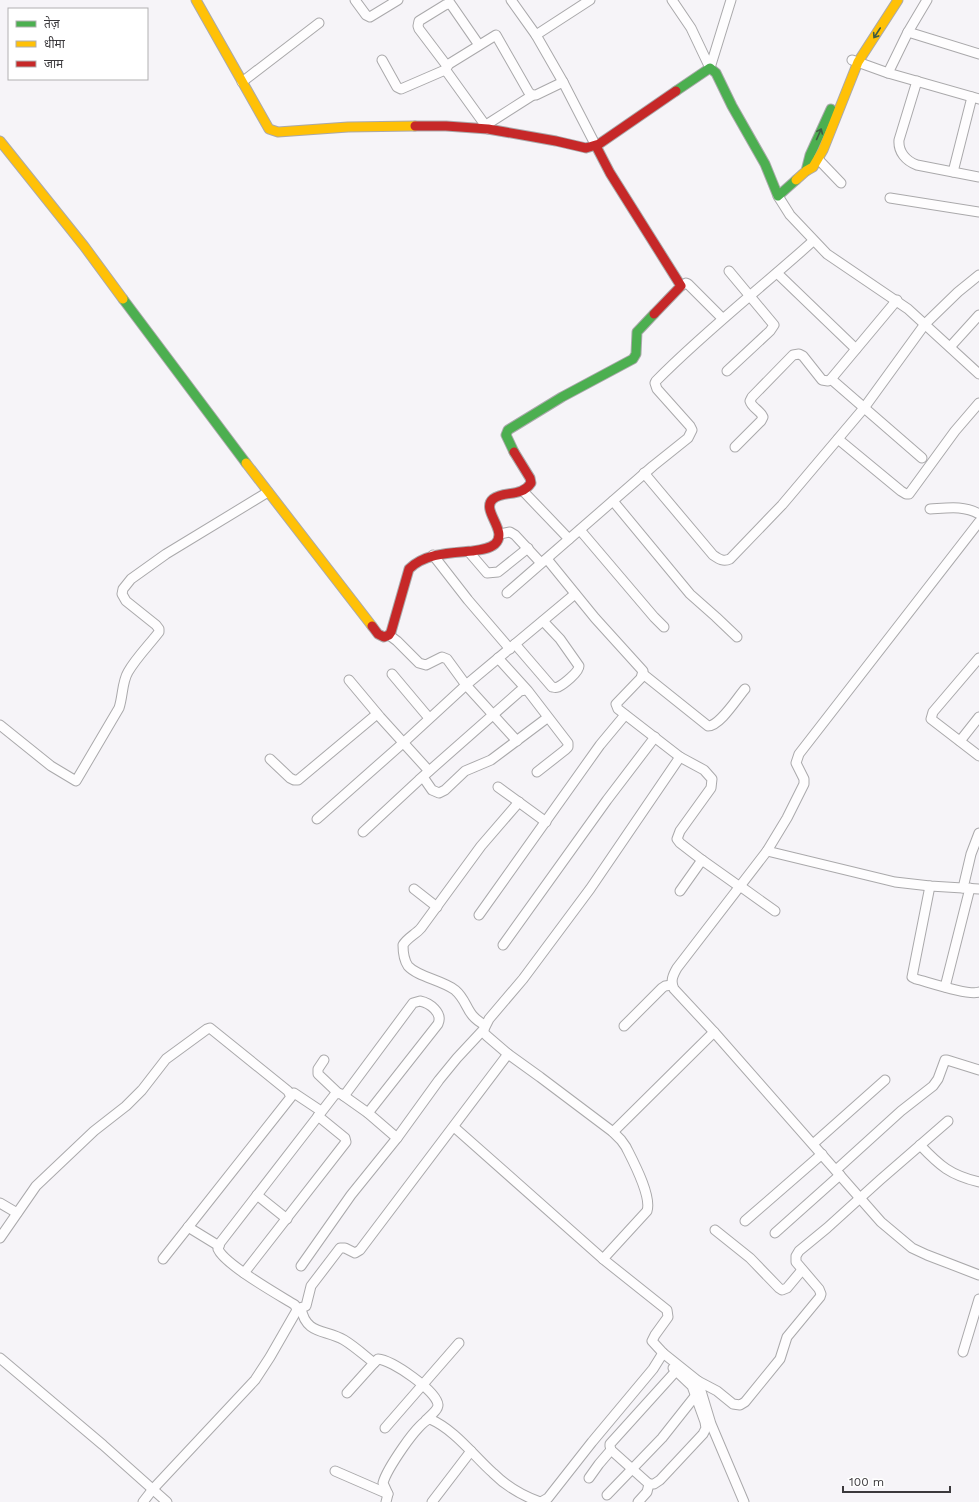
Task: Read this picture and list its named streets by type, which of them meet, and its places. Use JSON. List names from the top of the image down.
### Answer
{
  "legend": ["तेज़", "धीमा", "जाम"],
  "scale_bar": "100 m"
}
